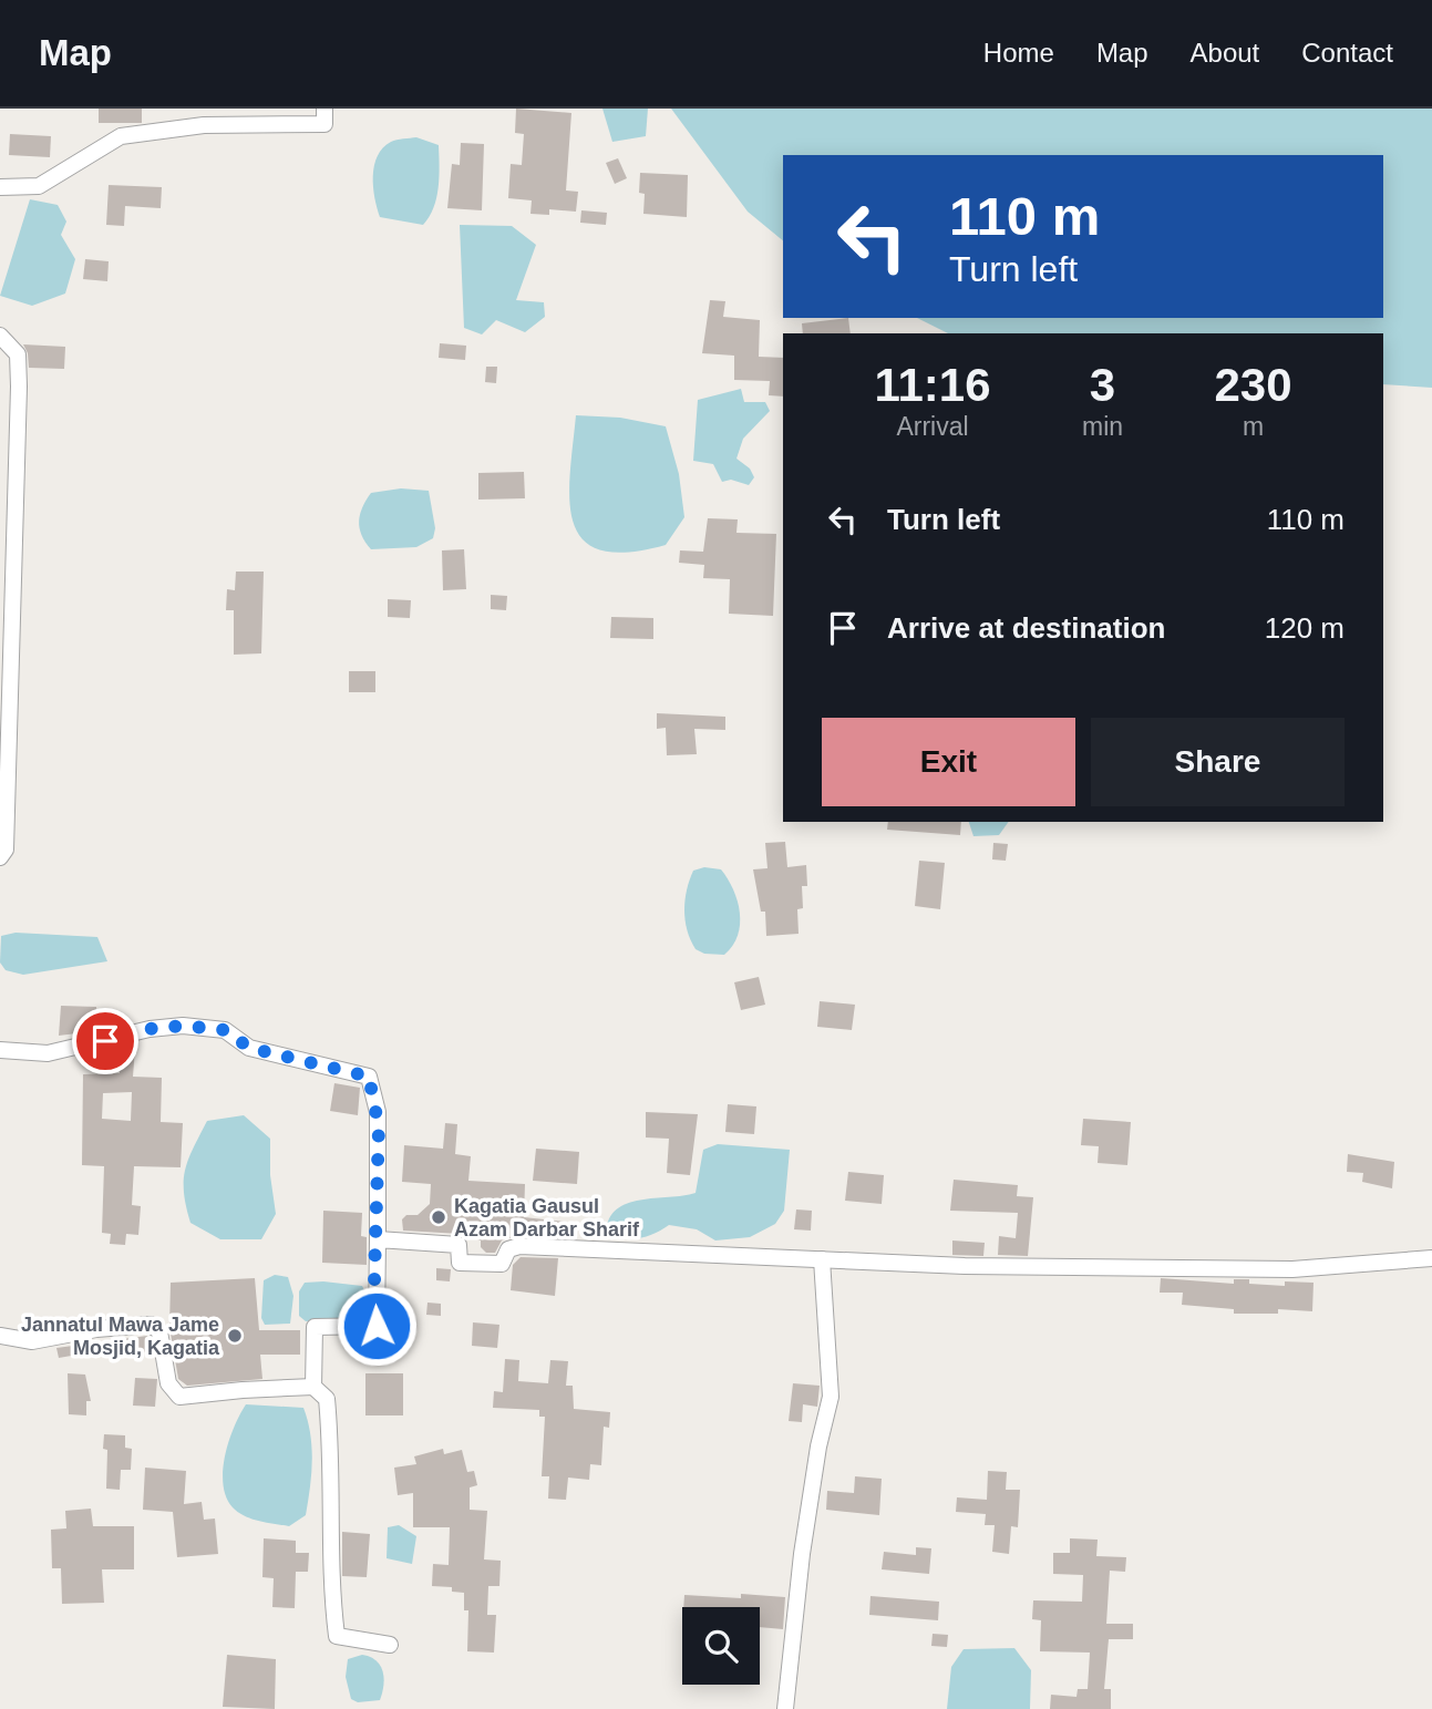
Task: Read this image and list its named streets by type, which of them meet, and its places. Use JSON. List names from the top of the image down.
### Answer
{
  "places": ["Kagatia Gausul Azam Darbar Sharif", "Jannatul Mawa Jame Mosjid, Kagatia"],
  "page": {
    "header": "Map",
    "nav": [
      "Home",
      "Map",
      "About",
      "Contact"
    ],
    "turn": ["110 m", "Turn left"],
    "eta": [
      "11:16",
      "Arrival",
      "3",
      "min",
      "230",
      "m"
    ],
    "list": [
      {
        "name": "Turn left",
        "value": "110 m"
      },
      {
        "name": "Arrive at destination",
        "value": "120 m"
      }
    ],
    "buttons": ["Exit", "Share"]
  }
}
